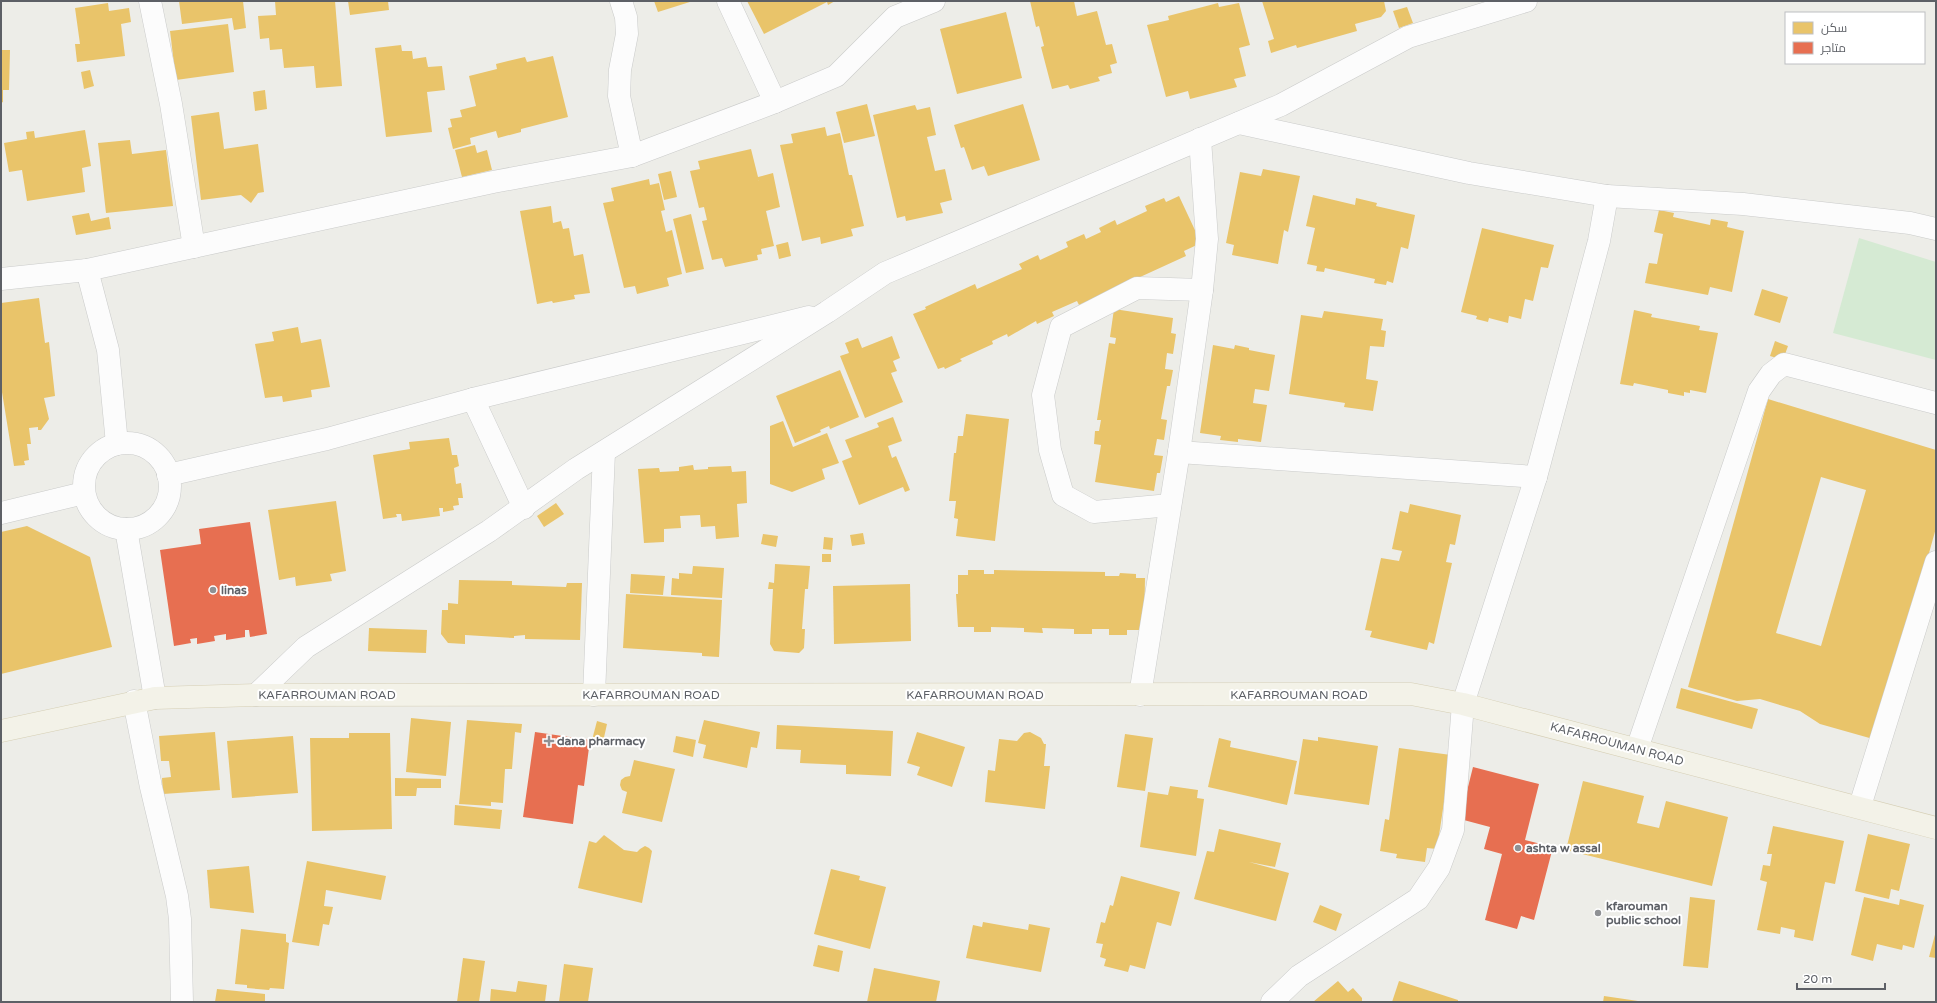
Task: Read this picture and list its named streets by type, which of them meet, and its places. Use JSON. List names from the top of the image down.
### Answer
{
  "streets": {
    "main road": ["KAFARROUMAN ROAD"]
  },
  "places": {
    "other": ["linas", "ashta w assal", "kfarouman public school"],
    "health": ["dana pharmacy"]
  },
  "legend": ["سكن", "متاجر"],
  "scale_bar": "20 m"
}
